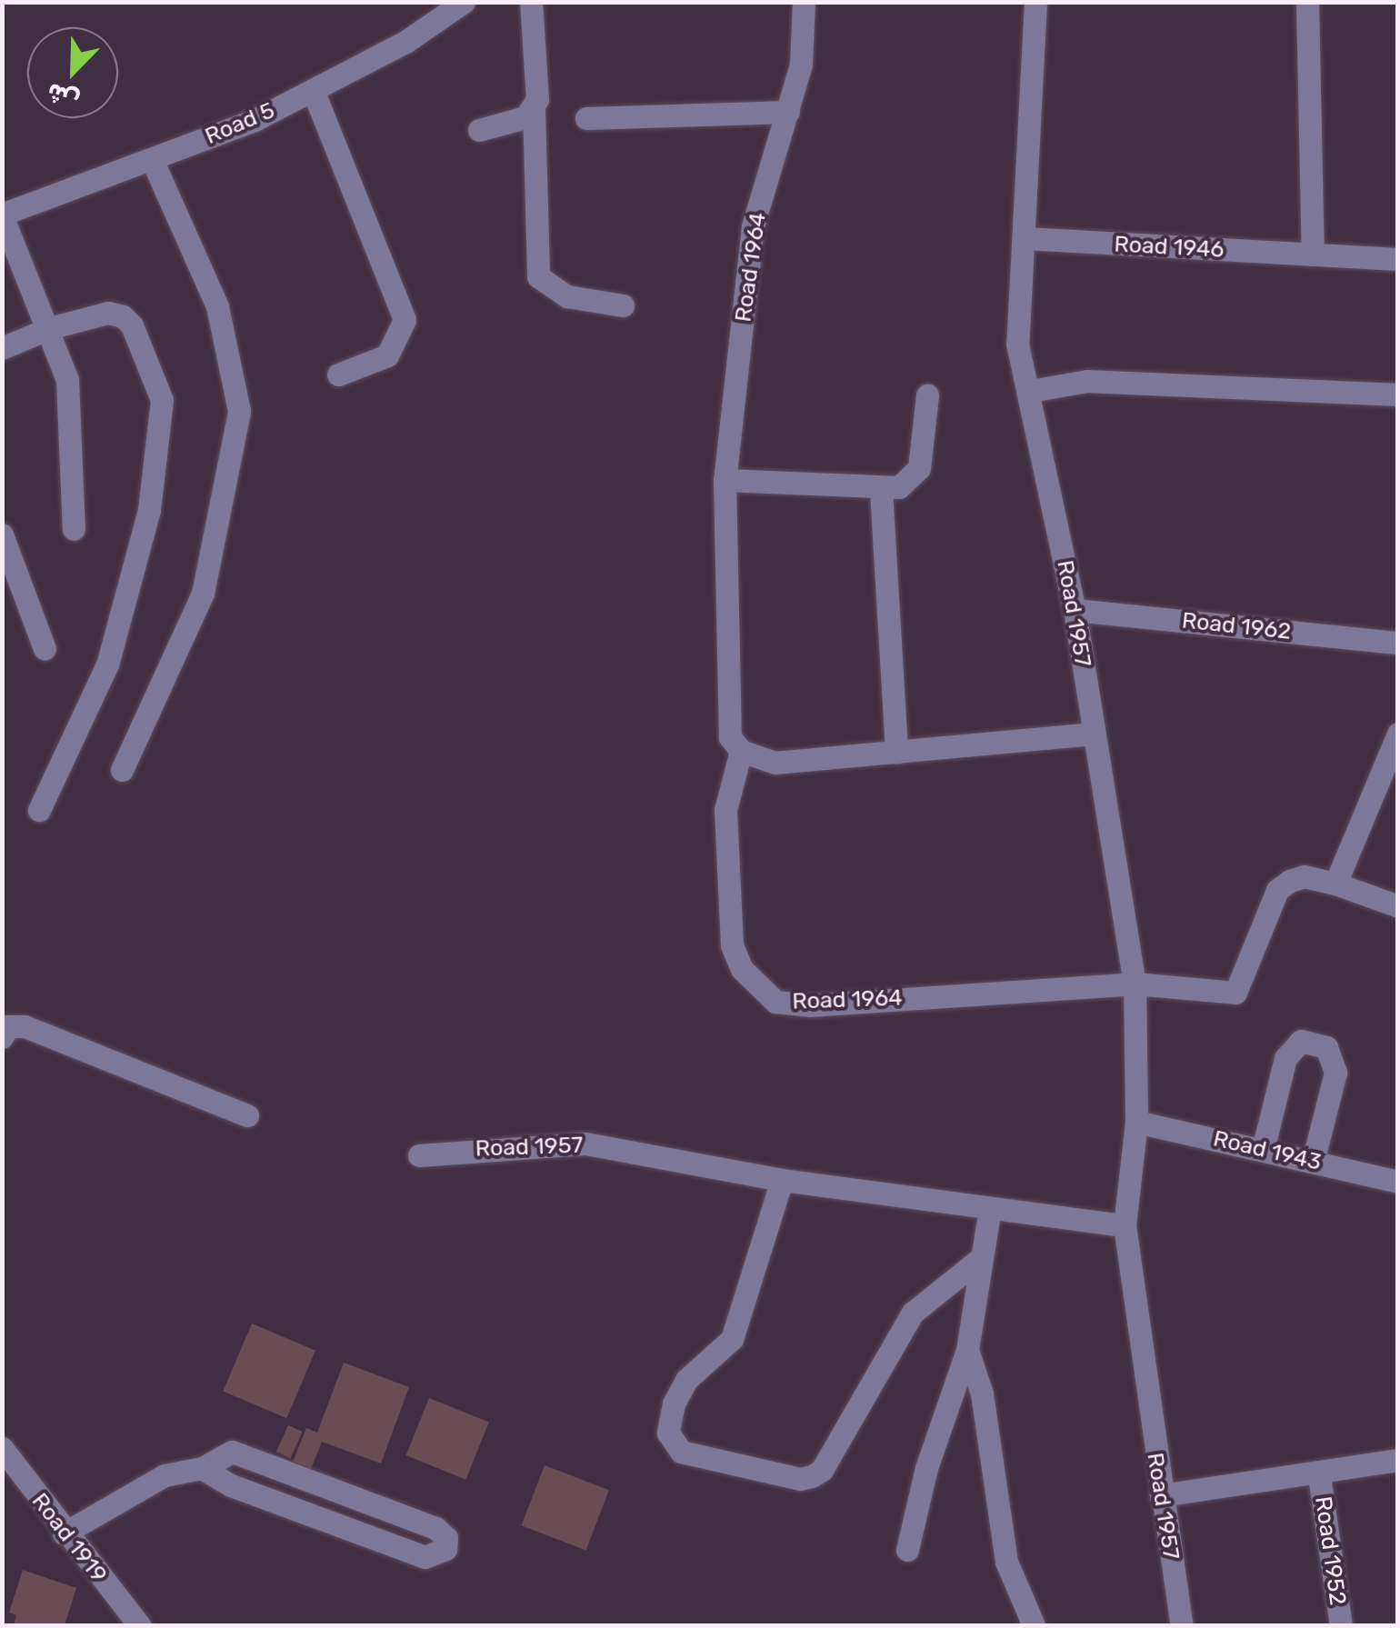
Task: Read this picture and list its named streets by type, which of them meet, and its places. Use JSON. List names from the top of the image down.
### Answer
{
  "streets": {
    "street": [
      "Road 5",
      "Road 1946",
      "Road 1964",
      "Road 1957",
      "Road 1962",
      "Road 1943",
      "Road 1919",
      "Road 1952"
    ]
  },
  "crossings": [
    ["Road 1946", "Road 1957"],
    ["Road 1964", "Road 1957"],
    ["Road 1957", "Road 1962"],
    ["Road 1957", "Road 1943"],
    ["Road 1957", "Road 1952"]
  ],
  "north": "bottom left"
}
